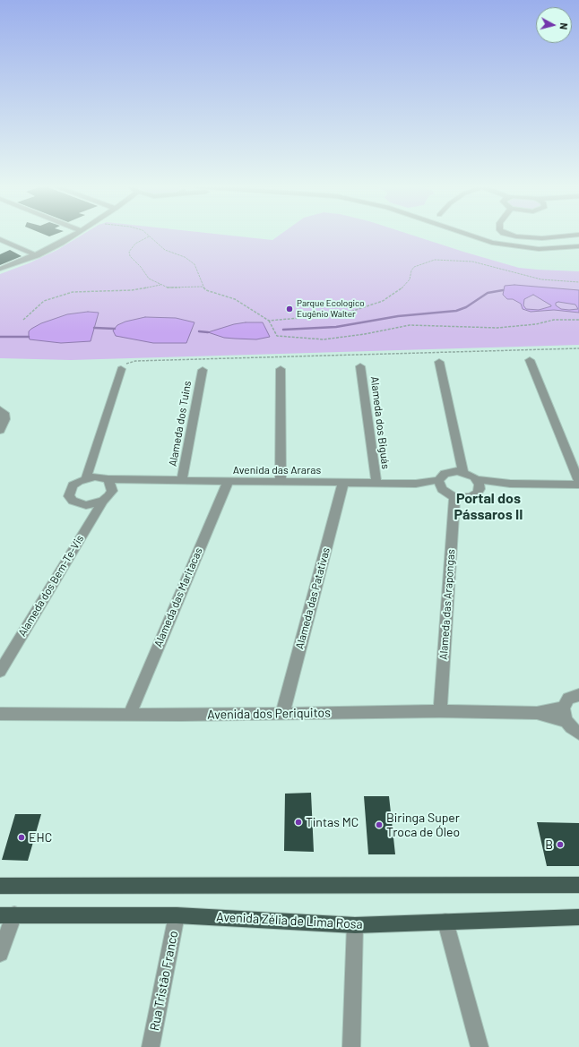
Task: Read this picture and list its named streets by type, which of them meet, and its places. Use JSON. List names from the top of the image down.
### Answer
{
  "streets": {
    "main road": ["Avenida Zélia de Lima Rosa"],
    "street": [
      "Alameda dos Biguás",
      "Alameda dos Tuins",
      "Avenida das Araras",
      "Alameda dos Bem-Te-Vis",
      "Alameda das Maritacas",
      "Alameda das Patativas",
      "Alameda das Arapongas",
      "Avenida dos Periquitos",
      "Rua Tristão Franco"
    ]
  },
  "crossings": [
    ["Alameda dos Biguás", "Avenida das Araras"],
    ["Alameda dos Tuins", "Avenida das Araras"],
    ["Avenida das Araras", "Alameda dos Bem-Te-Vis"],
    ["Avenida das Araras", "Alameda das Maritacas"],
    ["Avenida das Araras", "Alameda das Patativas"],
    ["Avenida das Araras", "Alameda das Arapongas"],
    ["Alameda das Maritacas", "Avenida dos Periquitos"],
    ["Alameda das Patativas", "Avenida dos Periquitos"],
    ["Alameda das Arapongas", "Avenida dos Periquitos"],
    ["Avenida Zélia de Lima Rosa", "Rua Tristão Franco"]
  ],
  "districts": ["Portal dos Pássaros II"],
  "places": [
    "Parque Ecologico Eugênio Walter",
    "Tintas MC",
    "Biringa Super Troca de Óleo",
    "EHC",
    "B"
  ],
  "north": "right"
}
